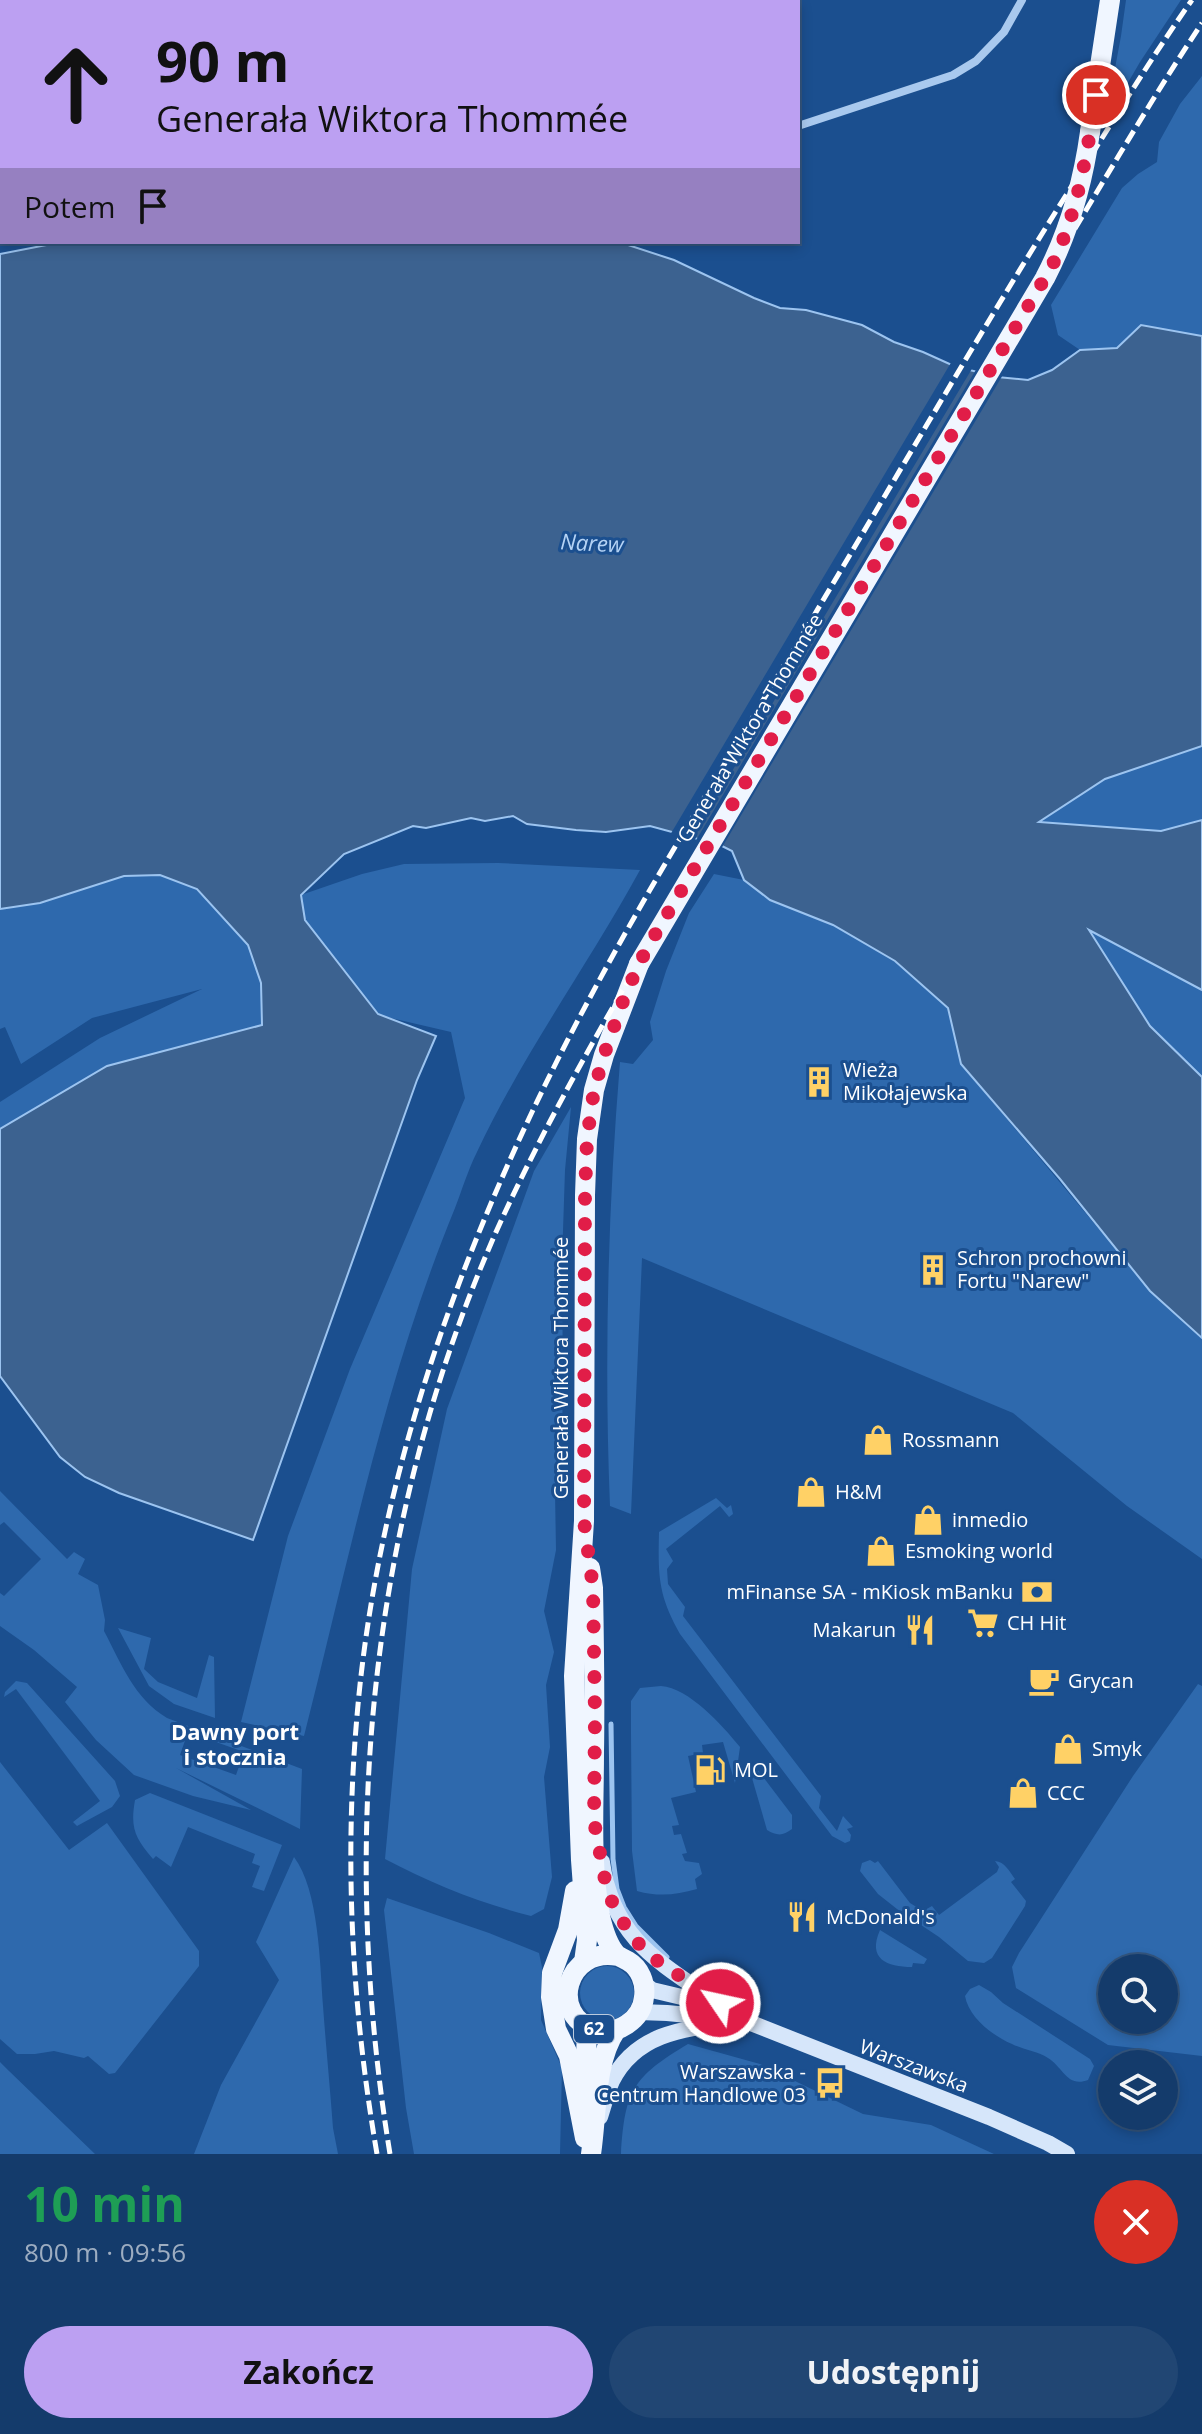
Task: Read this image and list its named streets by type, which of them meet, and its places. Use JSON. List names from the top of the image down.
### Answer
{
  "streets": {
    "main road": ["Generała Wiktora Thommée", "62", "Warszawska"]
  },
  "crossings": [
    ["Generała Wiktora Thommée", "62"],
    ["Generała Wiktora Thommée", "Warszawska"],
    ["62", "Warszawska"]
  ],
  "districts": ["Dawny port i stocznia"],
  "water": ["Narew"],
  "places": {
    "building": ["Wieża Mikołajewska", "Schron prochowni Fortu \"Narew\""],
    "shop": [
      "Rossmann",
      "H&M",
      "inmedio",
      "Esmoking world",
      "Smyk",
      "CCC"
    ],
    "bank": ["mFinanse SA - mKiosk mBanku"],
    "supermarket": ["CH Hit"],
    "restaurant": ["Makarun", "McDonald's"],
    "cafe": ["Grycan"],
    "fuel station": ["MOL"],
    "bus stop": ["Warszawska - Centrum Handlowe 03"]
  },
  "page": {
    "turn": ["90 m", "Generała Wiktora Thommée"],
    "then": "Potem",
    "heading": ["10 min", "800 m · 09:56"],
    "buttons": ["Zakończ", "Udostępnij"]
  }
}
